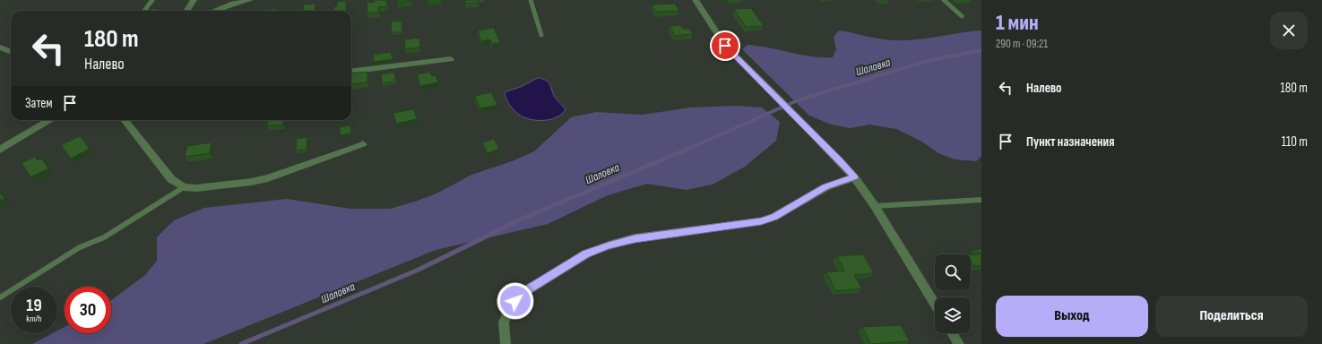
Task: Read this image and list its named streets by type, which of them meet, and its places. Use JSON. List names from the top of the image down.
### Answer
{
  "water": ["Шаловка"],
  "page": {
    "heading": ["1 мин", "290 m · 09:21"],
    "turn": ["180 m", "Налево"],
    "list": [
      {
        "name": "Налево",
        "value": "180 m"
      },
      {
        "name": "Пункт назначения",
        "value": "110 m"
      }
    ],
    "then": "Затем",
    "speed": "19 km/h",
    "limit": "30",
    "buttons": ["Выход", "Поделиться"]
  }
}
